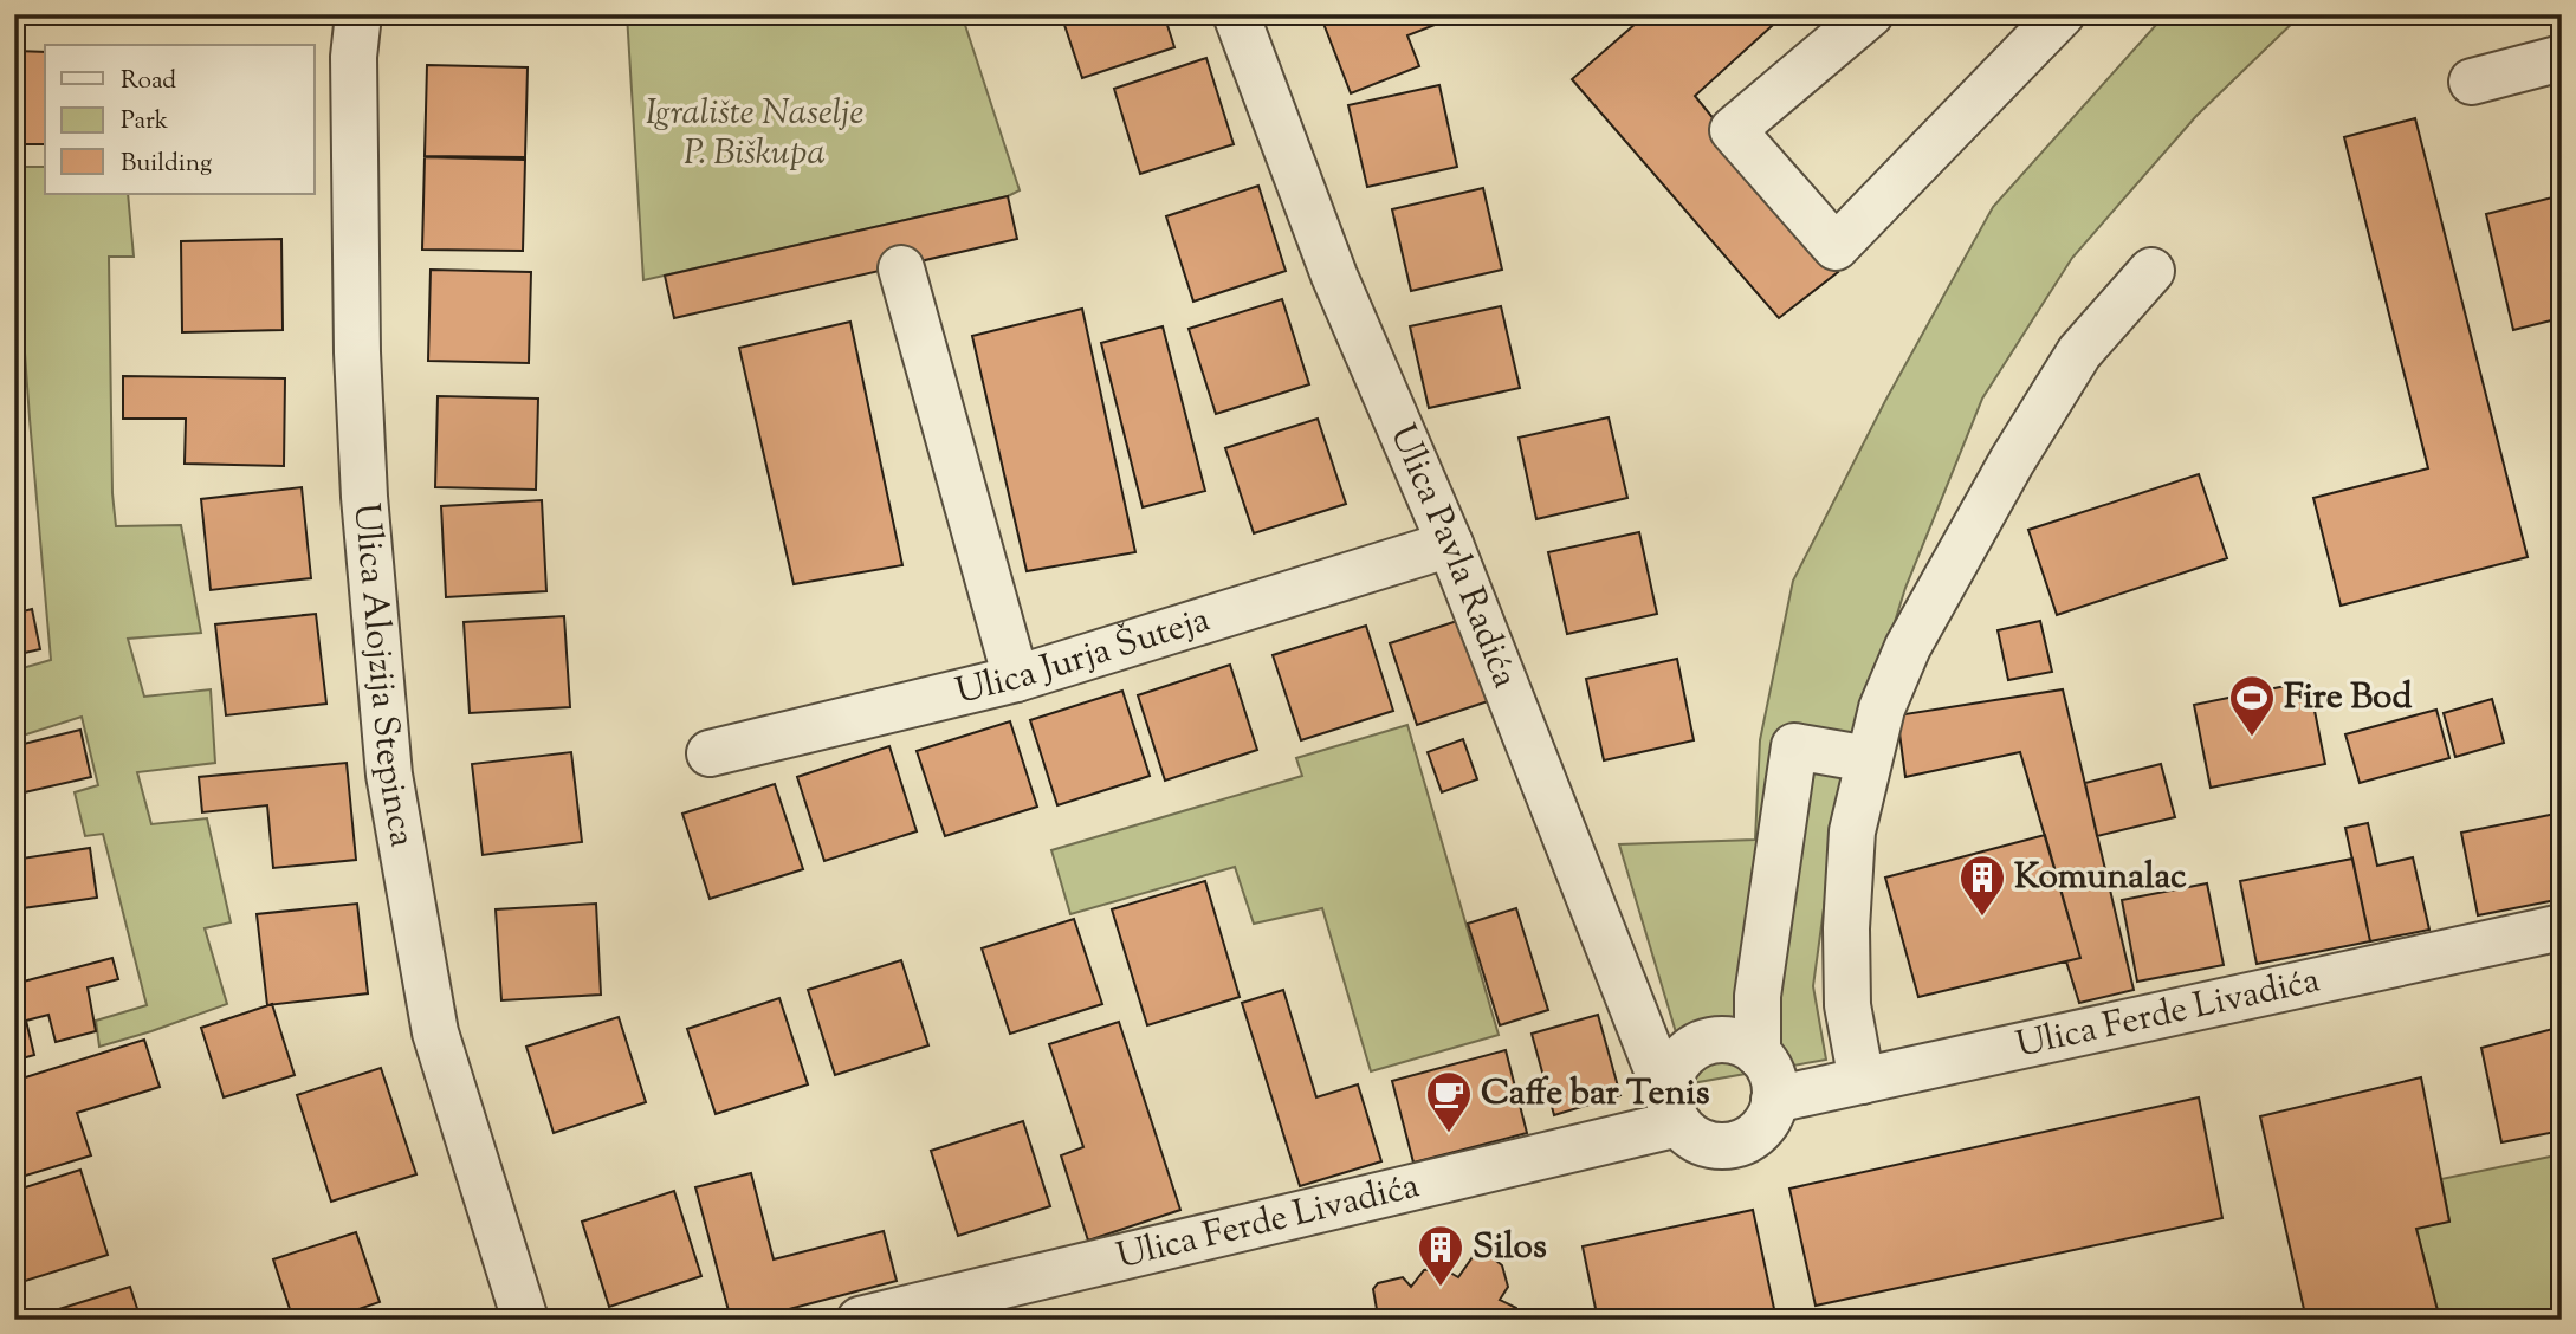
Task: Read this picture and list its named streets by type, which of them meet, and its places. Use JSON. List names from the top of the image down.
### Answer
{
  "streets": {
    "street": [
      "Ulica Pavla Radića",
      "Ulica Jurja Šuteja",
      "Ulica Alojzija Stepinca",
      "Ulica Ferde Livadića"
    ]
  },
  "crossings": [
    ["Ulica Pavla Radića", "Ulica Jurja Šuteja"],
    ["Ulica Pavla Radića", "Ulica Ferde Livadića"]
  ],
  "parks": ["Igralište Naselje P. Biškupa"],
  "places": {
    "sports": ["Fire Bod"],
    "building": ["Komunalac", "Silos"],
    "cafe": ["Caffe bar Tenis"]
  },
  "legend": ["Road", "Park", "Building"]
}
